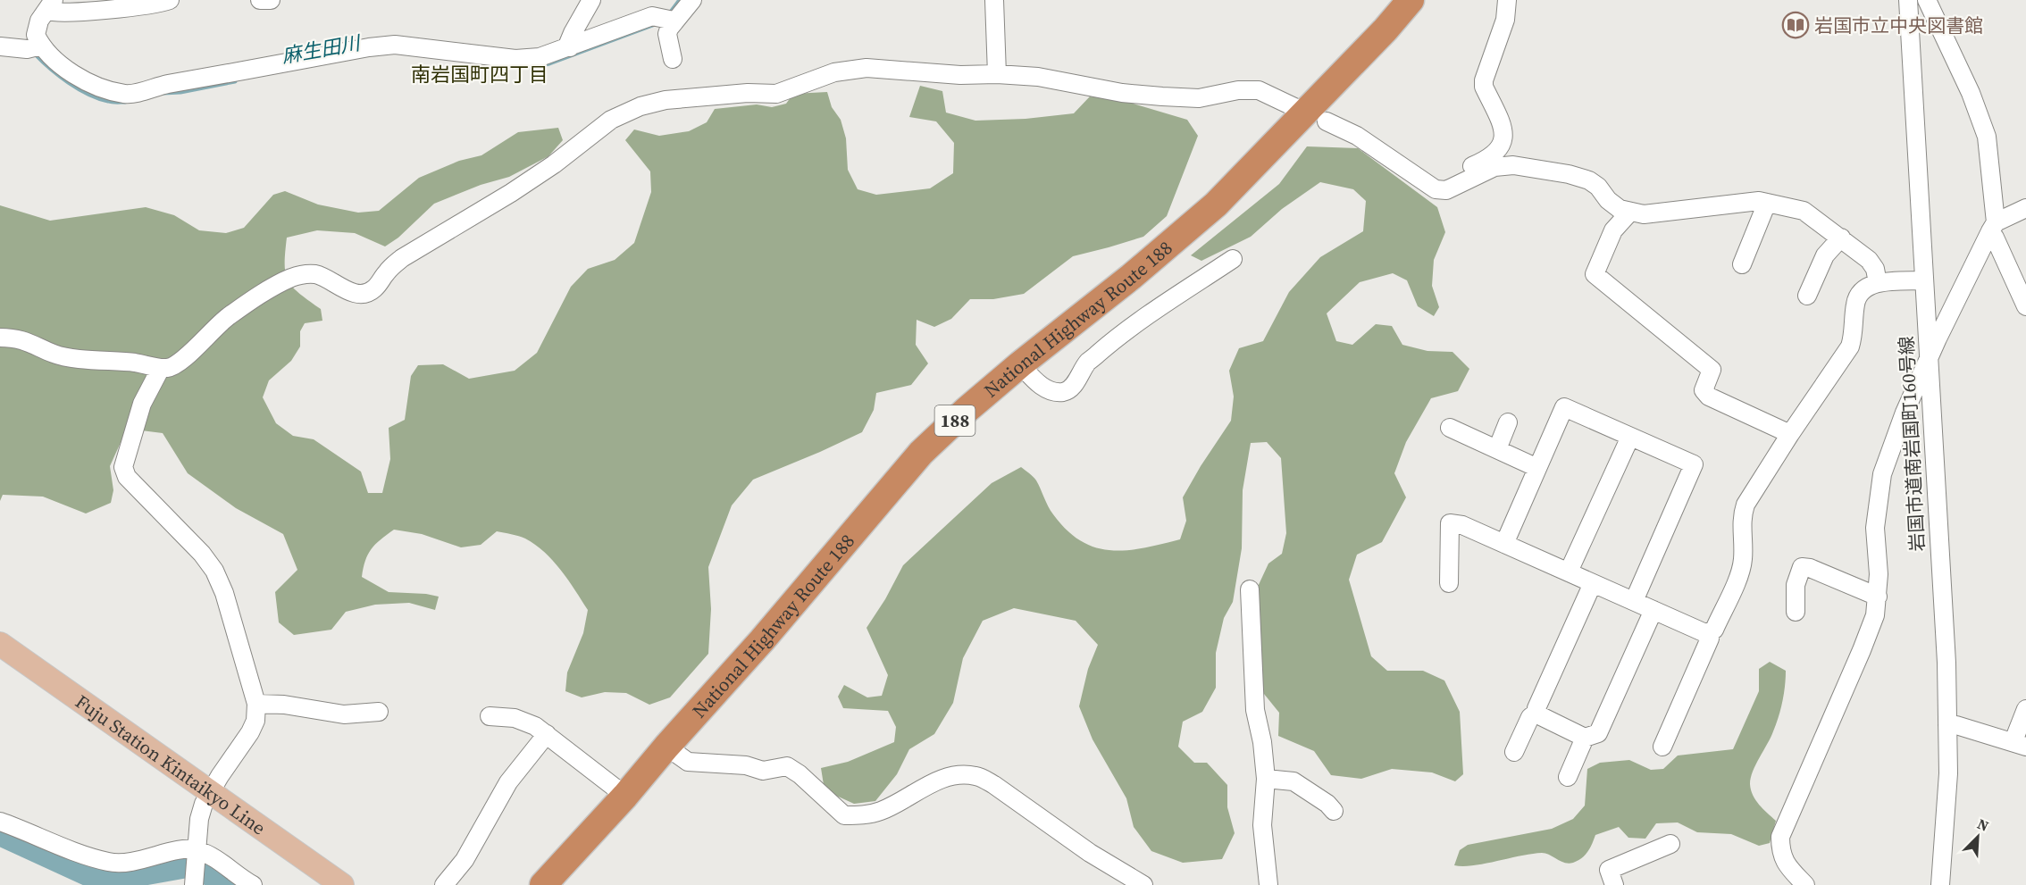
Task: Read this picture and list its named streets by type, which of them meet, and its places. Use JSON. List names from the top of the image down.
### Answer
{
  "streets": {
    "highway": ["National Highway Route 188", "188"],
    "main road": ["Fuju Station Kintaikyo Line"],
    "street": ["岩国市道南岩国町160号線"]
  },
  "districts": ["南岩国町四丁目"],
  "water": ["麻生田川"],
  "places": {
    "library": ["岩国市立中央図書館"]
  },
  "north": "top right"
}
